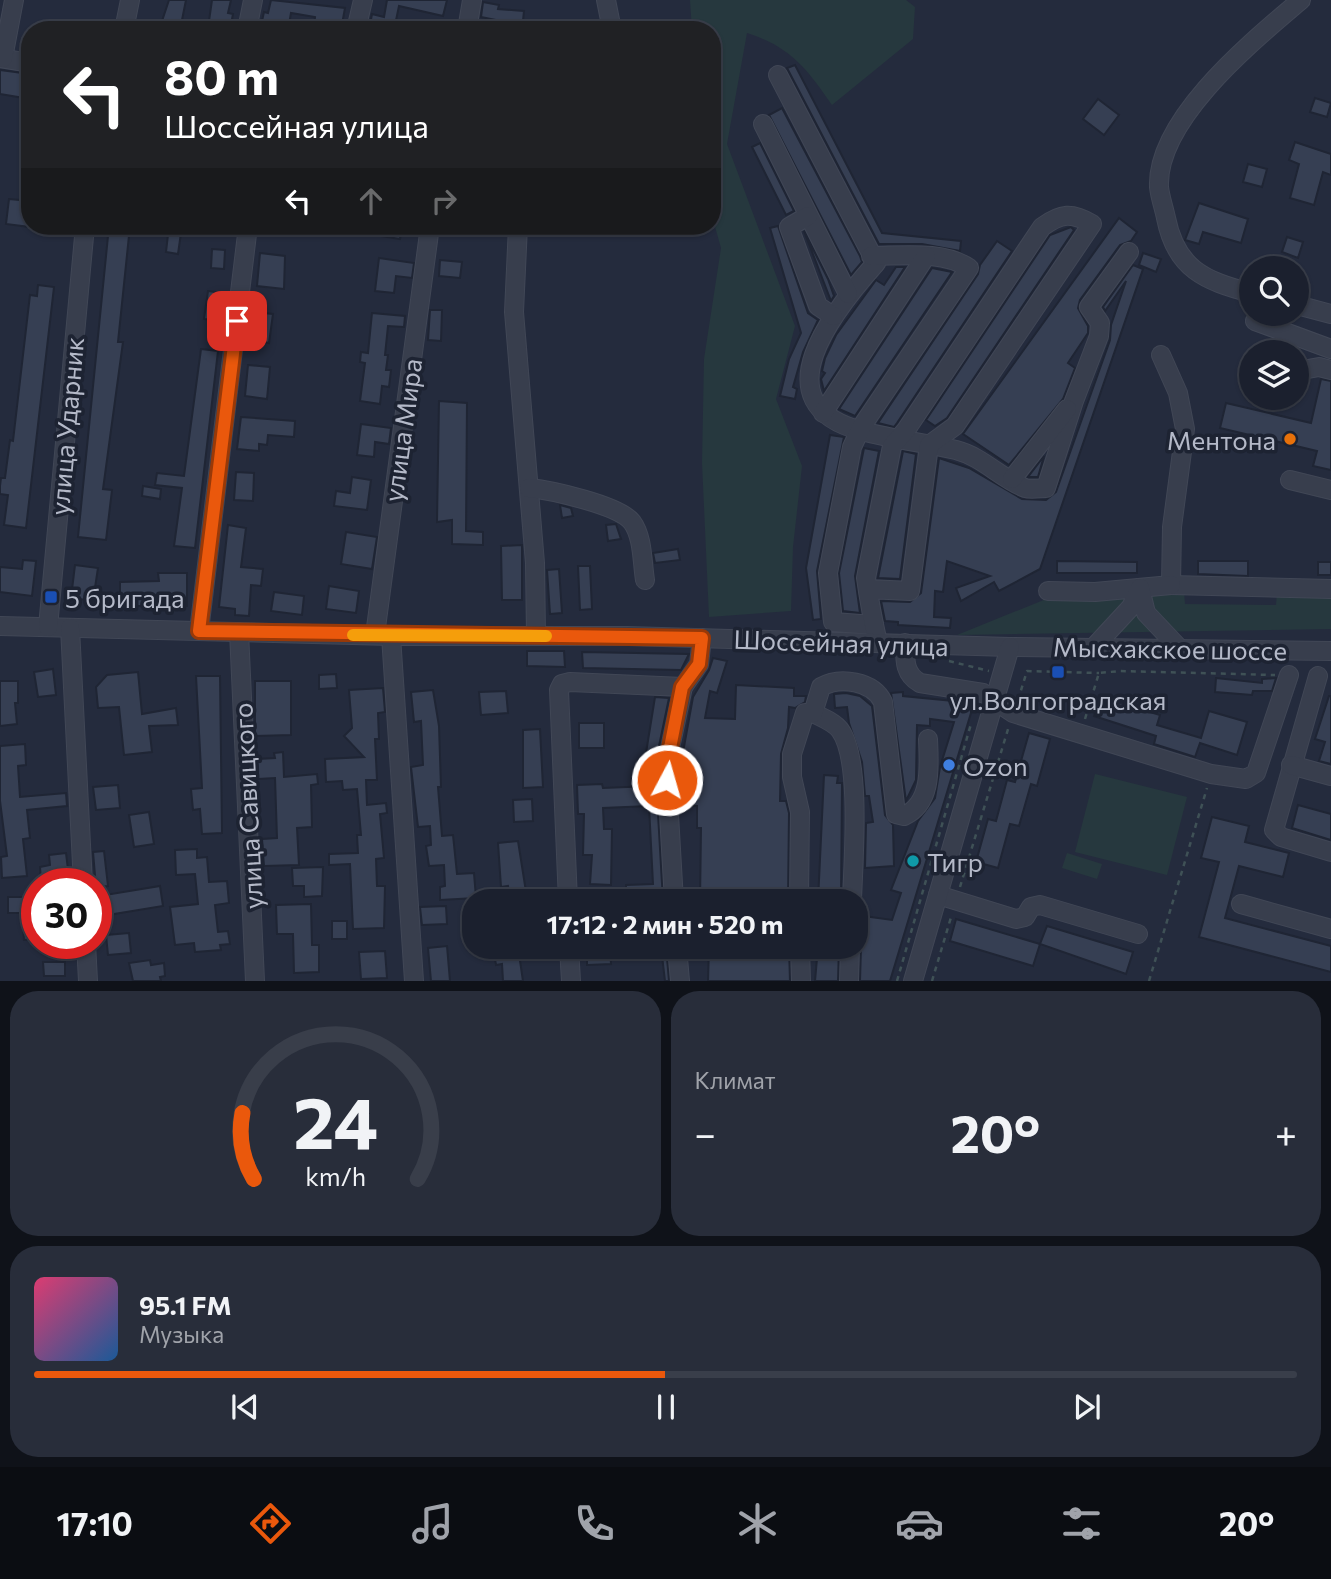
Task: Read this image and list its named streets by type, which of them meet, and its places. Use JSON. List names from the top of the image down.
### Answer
{
  "streets": {
    "street": [
      "улица Ударник",
      "улица Мира",
      "Шоссейная улица",
      "Мысхакское шоссе",
      "улица Савицкого"
    ]
  },
  "crossings": [
    ["улица Ударник", "Шоссейная улица"],
    ["улица Мира", "Шоссейная улица"],
    ["Шоссейная улица", "Мысхакское шоссе"],
    ["Шоссейная улица", "улица Савицкого"]
  ],
  "places": {
    "other": ["Ментона", "Ozon", "Тигр"],
    "transit": ["5 бригада", "ул.Волгоградская"]
  },
  "page": {
    "turn": ["80 m", "Шоссейная улица"],
    "limit": "30",
    "trip": "17:12 · 2 мин · 520 m",
    "tile": "Климат",
    "heat": ["−", "20°", "+"],
    "song": ["95.1 FM", "Музыка"],
    "tabs": ["17:10", "20°"],
    "gauge": ["24", "km/h"]
  }
}
